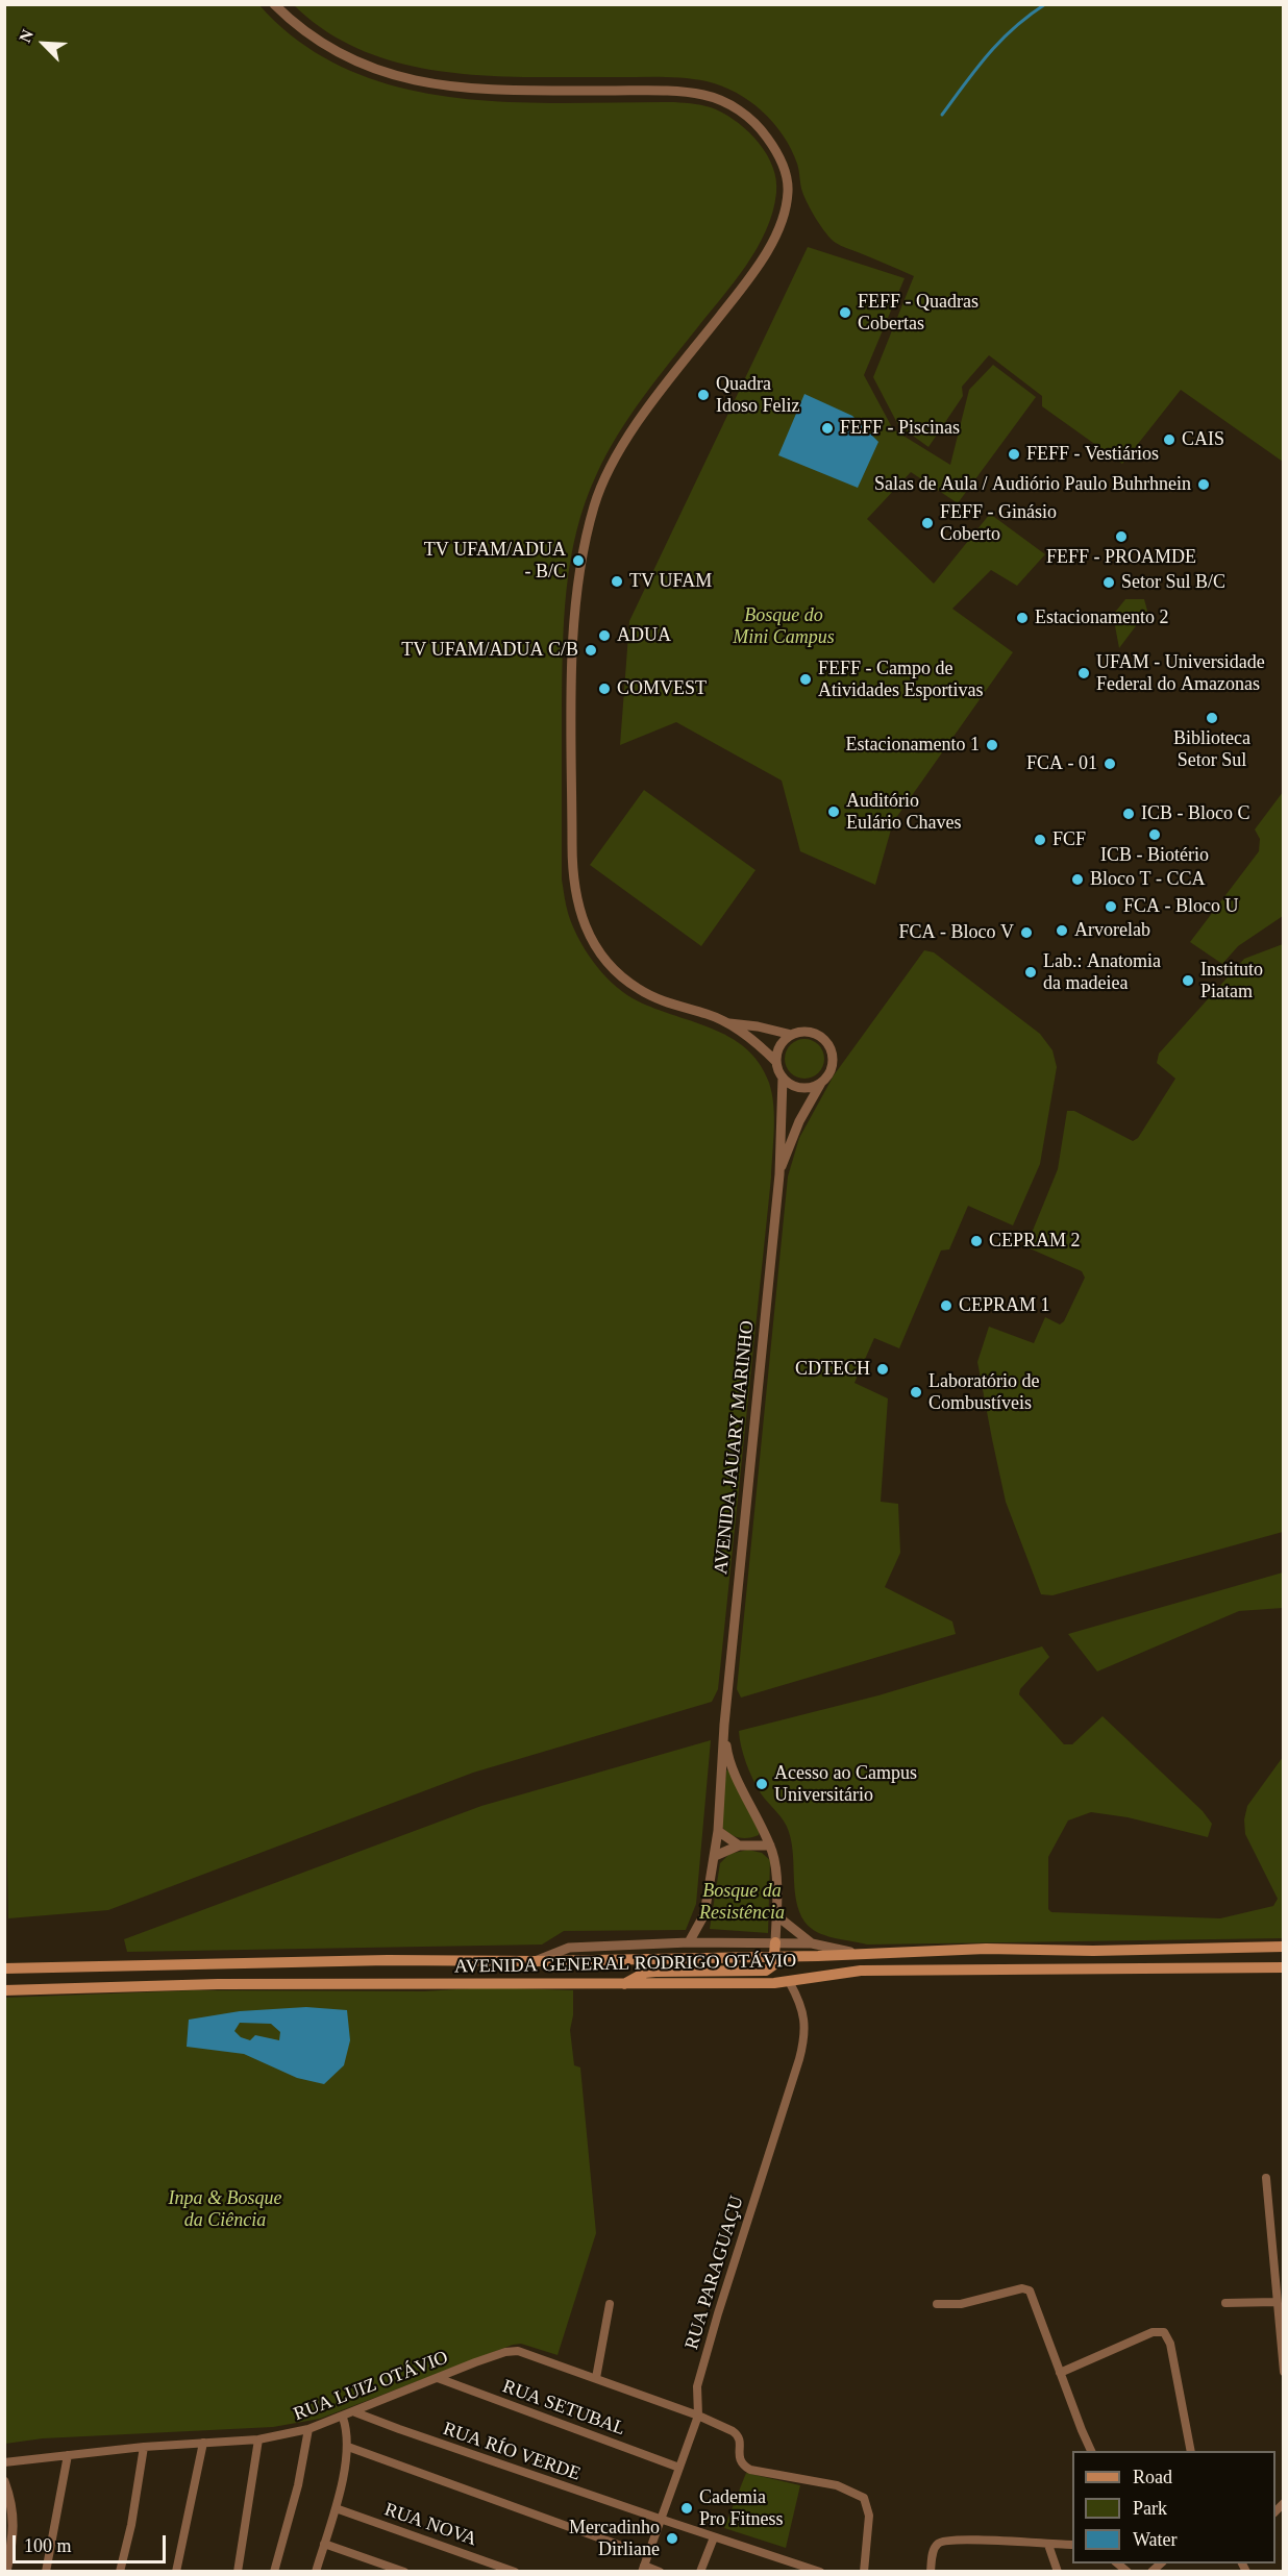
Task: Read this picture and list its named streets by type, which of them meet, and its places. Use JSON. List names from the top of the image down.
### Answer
{
  "streets": {
    "main road": ["AVENIDA GENERAL RODRIGO OTÁVIO"],
    "street": [
      "AVENIDA JAUARY MARINHO",
      "RUA PARAGUAÇU",
      "RUA LUIZ OTÁVIO",
      "RUA SETUBAL",
      "RUA RÍO VERDE",
      "RUA NOVA"
    ]
  },
  "crossings": [
    ["AVENIDA JAUARY MARINHO", "AVENIDA GENERAL RODRIGO OTÁVIO"],
    ["AVENIDA GENERAL RODRIGO OTÁVIO", "RUA PARAGUAÇU"],
    ["RUA PARAGUAÇU", "RUA LUIZ OTÁVIO"],
    ["RUA PARAGUAÇU", "RUA SETUBAL"],
    ["RUA PARAGUAÇU", "RUA RÍO VERDE"],
    ["RUA LUIZ OTÁVIO", "RUA SETUBAL"],
    ["RUA LUIZ OTÁVIO", "RUA RÍO VERDE"]
  ],
  "parks": ["Bosque do Mini Campus", "Bosque da Resistência", "Inpa & Bosque da Ciência"],
  "places": [
    "FEFF - Quadras Cobertas",
    "Quadra Idoso Feliz",
    "FEFF - Piscinas",
    "CAIS",
    "FEFF - Vestiários",
    "Salas de Aula / Audiório Paulo Buhrhnein",
    "FEFF - Ginásio Coberto",
    "FEFF - PROAMDE",
    "TV UFAM/ADUA - B/C",
    "TV UFAM",
    "Setor Sul B/C",
    "Estacionamento 2",
    "ADUA",
    "TV UFAM/ADUA C/B",
    "UFAM - Universidade Federal do Amazonas",
    "FEFF - Campo de Atividades Esportivas",
    "COMVEST",
    "Biblioteca Setor Sul",
    "Estacionamento 1",
    "FCA - 01",
    "Auditório Eulário Chaves",
    "ICB - Bloco C",
    "ICB - Biotério",
    "FCF",
    "Bloco T - CCA",
    "FCA - Bloco U",
    "Arvorelab",
    "FCA - Bloco V",
    "Lab.: Anatomia da madeiea",
    "Instituto Piatam",
    "CEPRAM 2",
    "CEPRAM 1",
    "CDTECH",
    "Laboratório de Combustíveis",
    "Acesso ao Campus Universitário",
    "Cademia Pro Fitness",
    "Mercadinho Dirliane"
  ],
  "legend": ["Road", "Park", "Water"],
  "scale_bar": "100 m",
  "north": "top left"
}
